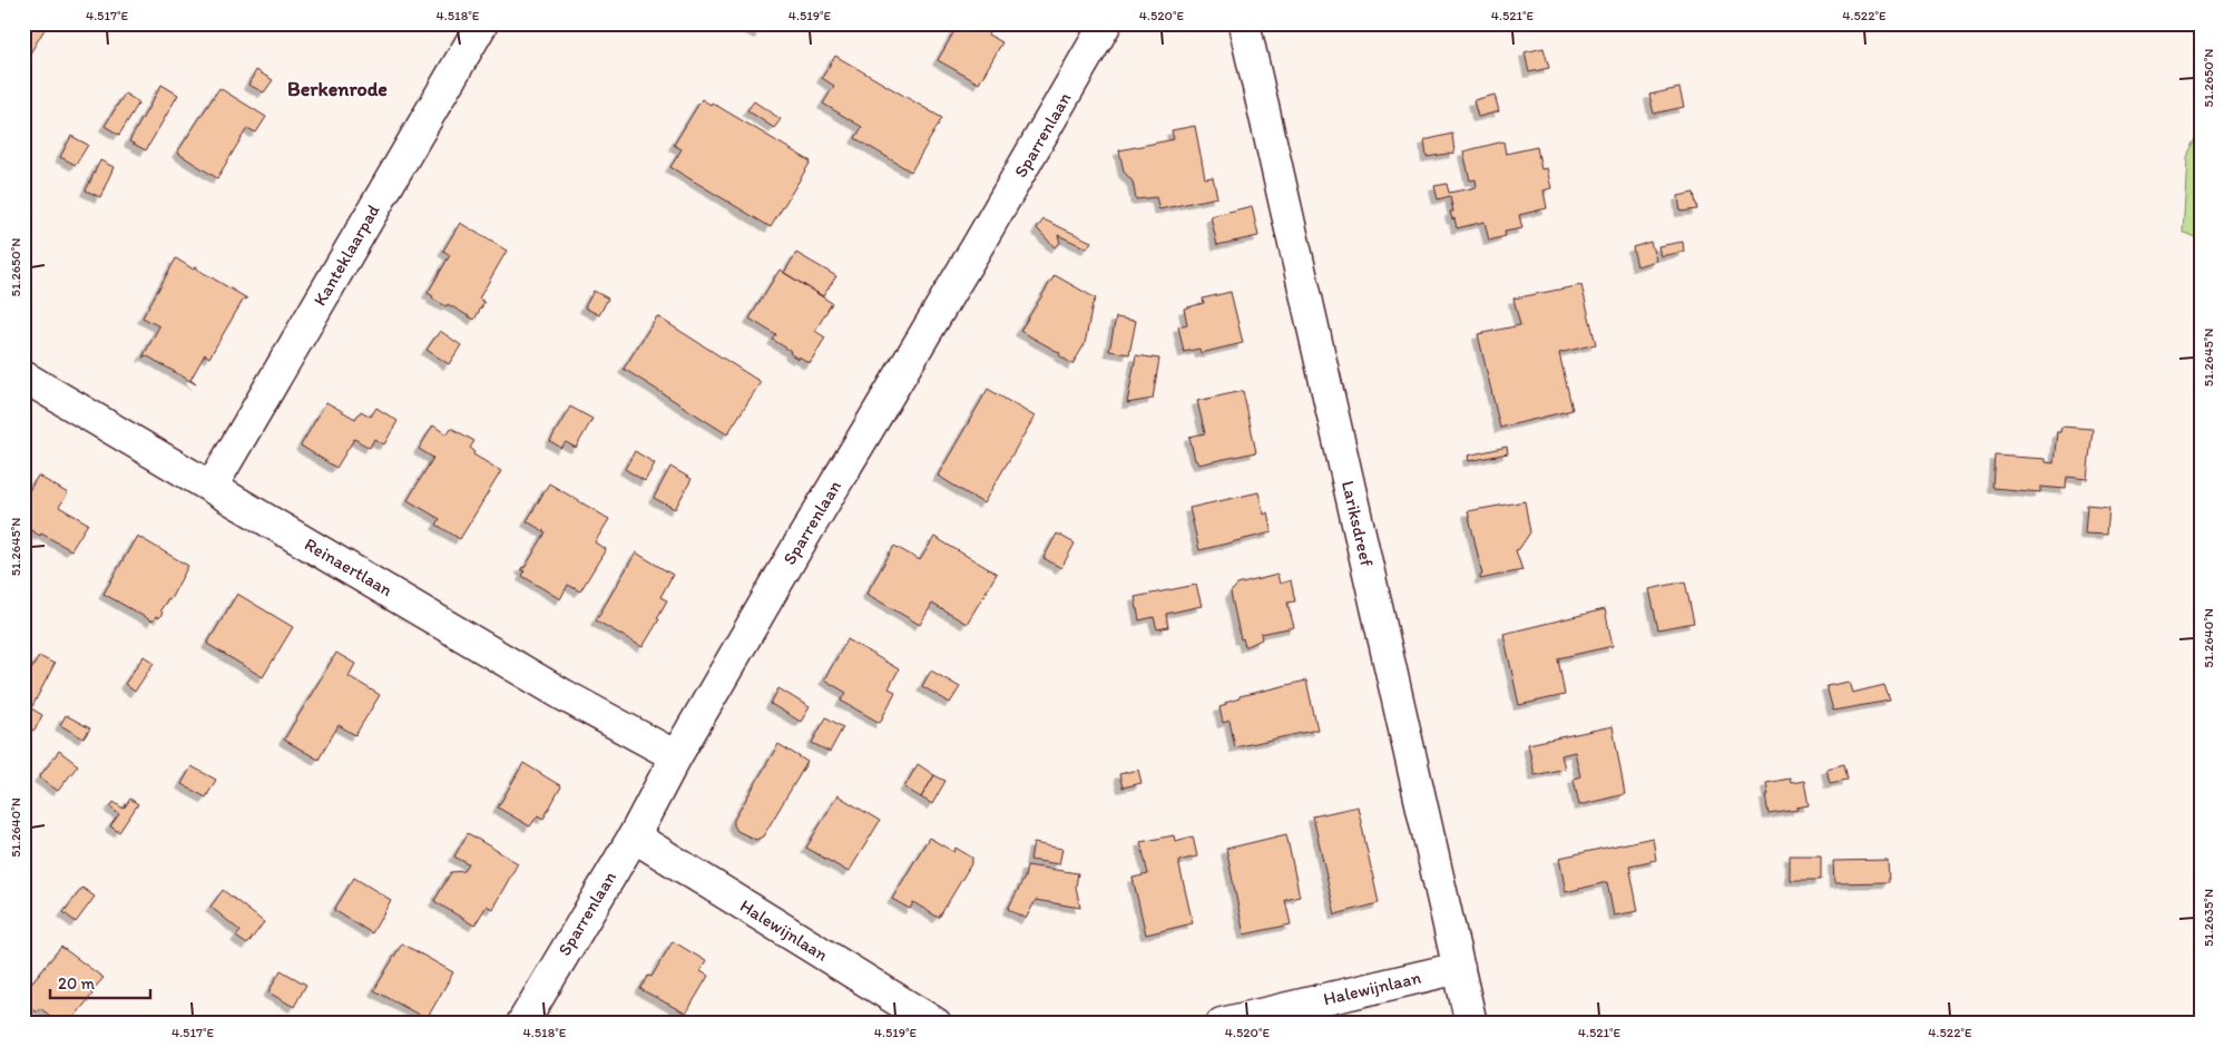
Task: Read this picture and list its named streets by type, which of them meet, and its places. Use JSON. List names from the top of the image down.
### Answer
{
  "streets": {
    "street": [
      "Sparrenlaan",
      "Kanteklaarpad",
      "Lariksdreef",
      "Reinaertlaan",
      "Halewijnlaan"
    ]
  },
  "crossings": [
    ["Sparrenlaan", "Reinaertlaan"],
    ["Sparrenlaan", "Halewijnlaan"],
    ["Kanteklaarpad", "Reinaertlaan"],
    ["Lariksdreef", "Halewijnlaan"]
  ],
  "districts": ["Berkenrode"],
  "scale_bar": "20 m",
  "coordinates": [
    "4.517°E",
    "4.518°E",
    "4.519°E",
    "4.520°E",
    "4.521°E",
    "4.522°E",
    "51.2650°N",
    "51.2645°N",
    "51.2640°N",
    "51.2635°N"
  ]
}
